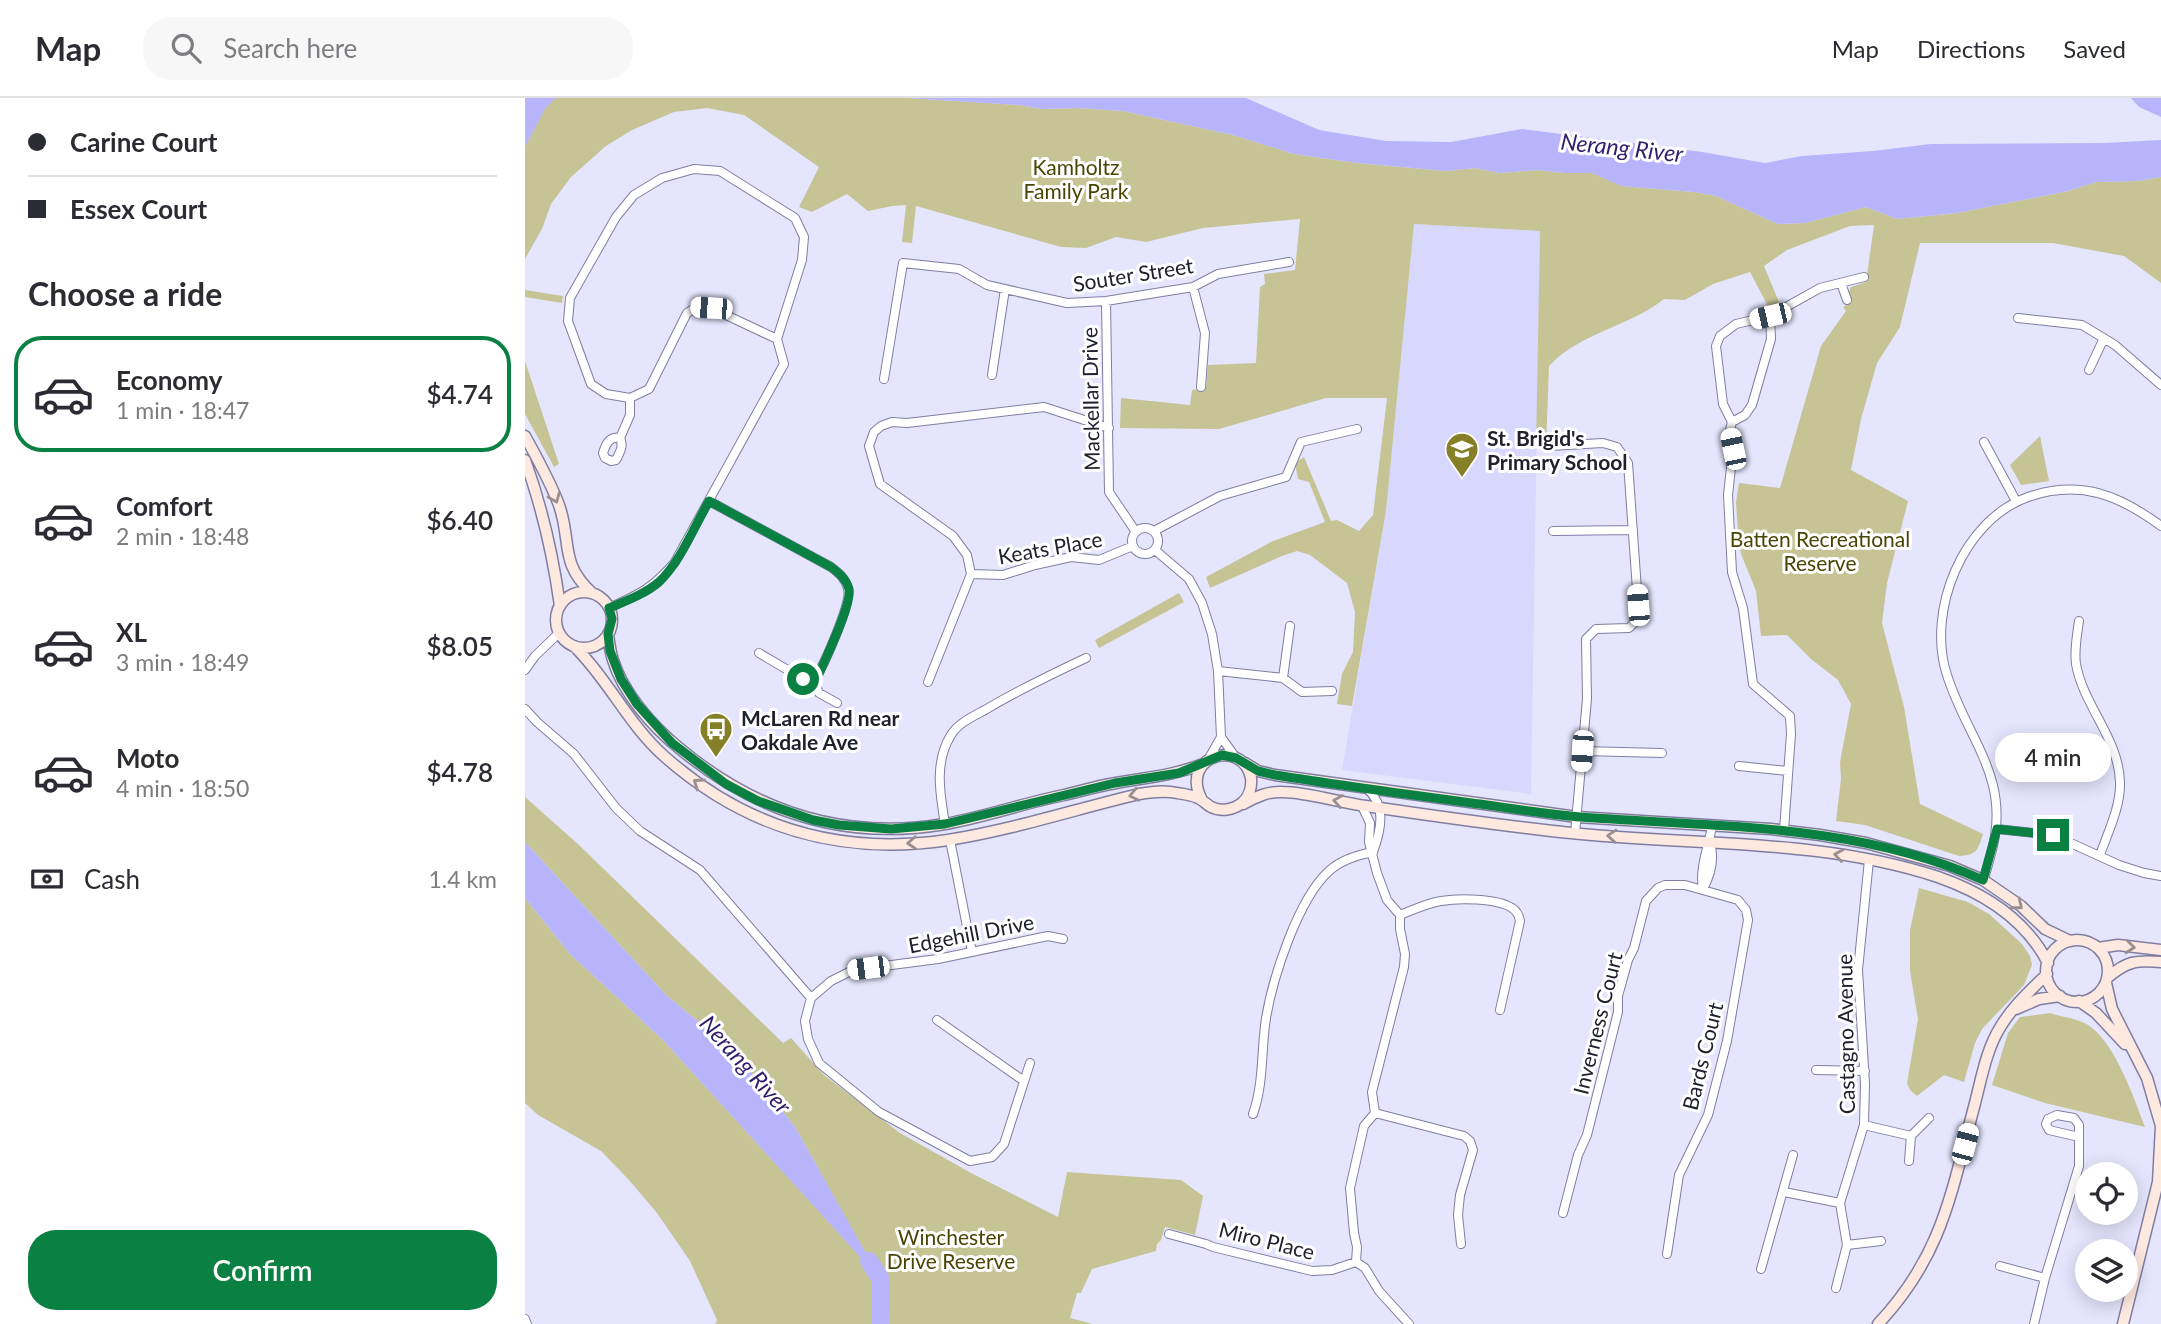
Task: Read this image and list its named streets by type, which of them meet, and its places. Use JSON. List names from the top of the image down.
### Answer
{
  "streets": {
    "street": [
      "Souter Street",
      "Mackellar Drive",
      "Keats Place",
      "Edgehill Drive",
      "Inverness Court",
      "Castagno Avenue",
      "Bards Court",
      "Miro Place"
    ]
  },
  "crossings": [
    ["Souter Street", "Mackellar Drive"],
    ["Mackellar Drive", "Keats Place"],
    ["Inverness Court", "Bards Court"]
  ],
  "water": ["Nerang River"],
  "parks": ["Kamholtz Family Park", "Batten Recreational Reserve", "Winchester Drive Reserve"],
  "places": {
    "school or university": ["St. Brigid's Primary School"],
    "bus stop": ["McLaren Rd near Oakdale Ave"]
  },
  "page": {
    "header": "Map",
    "search": "Search here",
    "nav": ["Map", "Directions", "Saved"],
    "banner": ["Carine Court", "Essex Court"],
    "heading": "Choose a ride",
    "list": [
      {
        "name": "Economy",
        "note": "1 min · 18:47",
        "value": "$4.74"
      },
      {
        "name": "Comfort",
        "note": "2 min · 18:48",
        "value": "$6.40"
      },
      {
        "name": "XL",
        "note": "3 min · 18:49",
        "value": "$8.05"
      },
      {
        "name": "Moto",
        "note": "4 min · 18:50",
        "value": "$4.78"
      }
    ],
    "bubble": "4 min",
    "pay": ["Cash", "1.4 km"],
    "buttons": "Confirm"
  }
}
